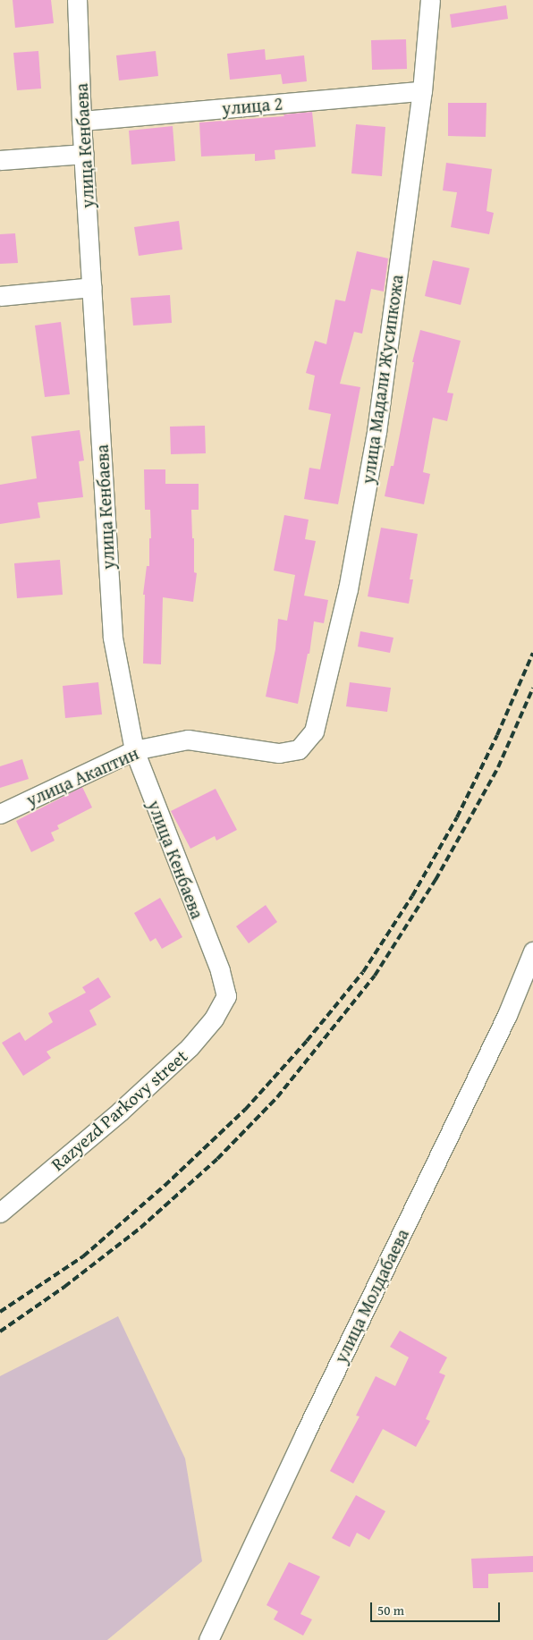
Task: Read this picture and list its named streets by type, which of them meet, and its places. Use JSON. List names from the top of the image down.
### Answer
{
  "streets": {
    "street": [
      "улица 2",
      "улица Кенбаева",
      "улица Мадали Жусипкожа",
      "улица Акаптин",
      "Razyezd Parkovy street",
      "улица Молдабаева"
    ]
  },
  "crossings": [
    ["улица 2", "улица Кенбаева"],
    ["улица 2", "улица Мадали Жусипкожа"],
    ["улица Кенбаева", "улица Акаптин"],
    ["улица Кенбаева", "Razyezd Parkovy street"],
    ["улица Мадали Жусипкожа", "улица Акаптин"]
  ],
  "scale_bar": "50 m"
}
